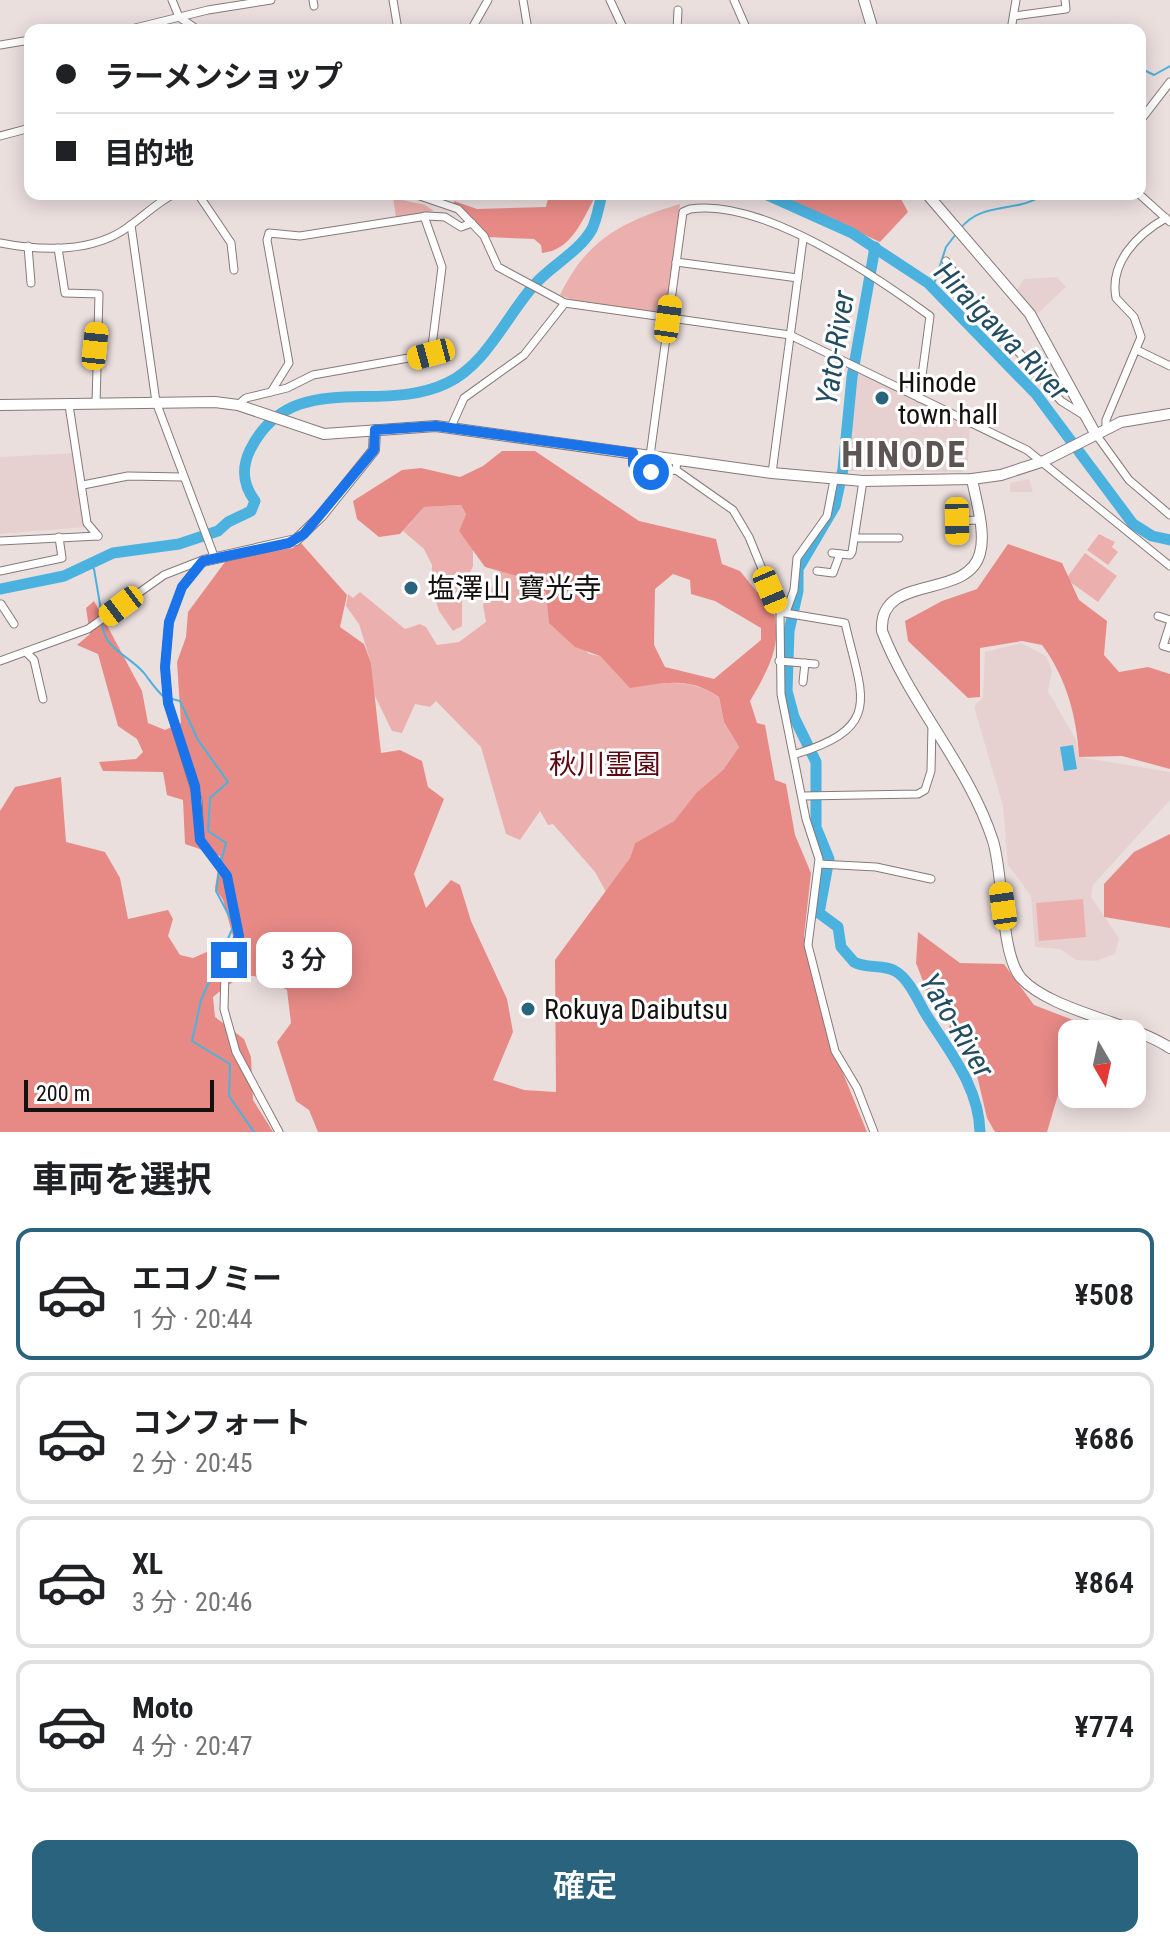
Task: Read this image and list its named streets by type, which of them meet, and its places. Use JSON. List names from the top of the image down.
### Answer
{
  "districts": ["HINODE"],
  "water": ["Hiraigawa River", "Yato-River"],
  "parks": ["秋川霊園"],
  "places": ["Hinode town hall", "塩澤山 寶光寺", "Rokuya Daibutsu"],
  "scale_bar": "200 m",
  "north": "bottom",
  "page": {
    "banner": ["ラーメンショップ", "目的地"],
    "bubble": "3 分",
    "scale": "200 m",
    "heading": "車両を選択",
    "list": [
      {
        "name": "エコノミー",
        "note": "1 分 · 20:44",
        "value": "¥508"
      },
      {
        "name": "コンフォート",
        "note": "2 分 · 20:45",
        "value": "¥686"
      },
      {
        "name": "XL",
        "note": "3 分 · 20:46",
        "value": "¥864"
      },
      {
        "name": "Moto",
        "note": "4 分 · 20:47",
        "value": "¥774"
      }
    ],
    "buttons": "確定"
  }
}
